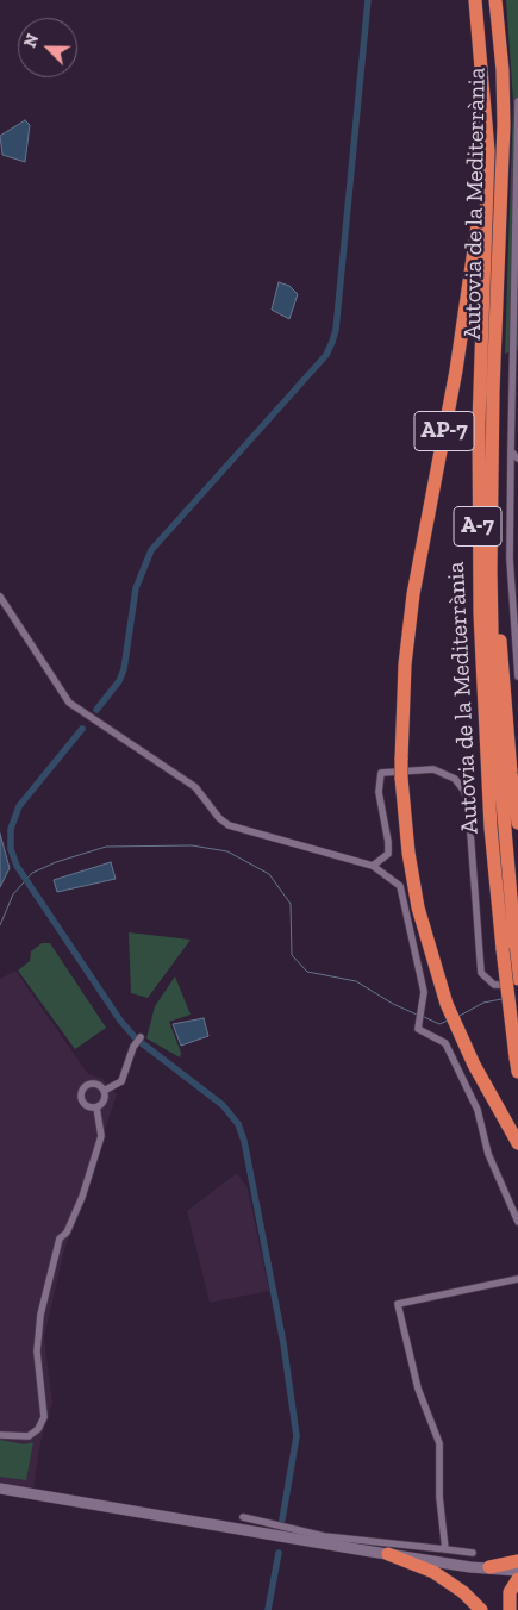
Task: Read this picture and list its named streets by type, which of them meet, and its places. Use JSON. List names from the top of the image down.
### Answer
{
  "streets": {
    "highway": ["Autovia de la Mediterrània", "AP-7", "A-7"]
  },
  "crossings": [
    ["Autovia de la Mediterrània", "AP-7"]
  ],
  "north": "top left"
}
